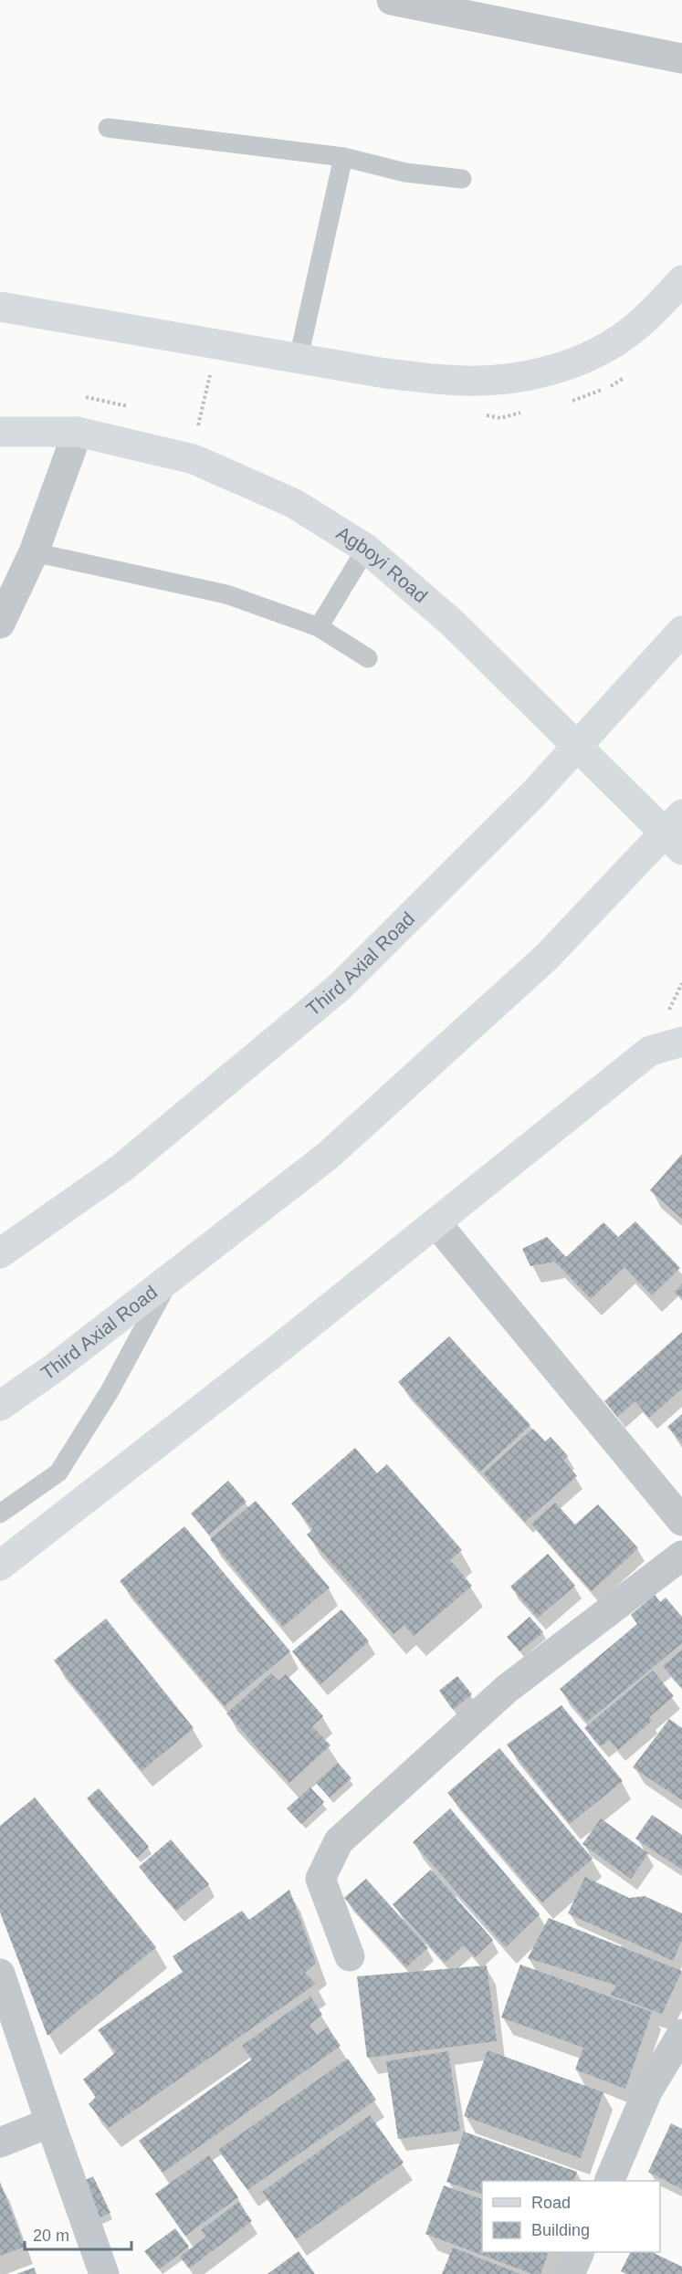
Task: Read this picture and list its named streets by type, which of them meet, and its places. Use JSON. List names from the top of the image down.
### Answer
{
  "streets": {
    "main road": ["Agboyi Road", "Third Axial Road"]
  },
  "legend": ["Road", "Building"],
  "scale_bar": "20 m"
}
